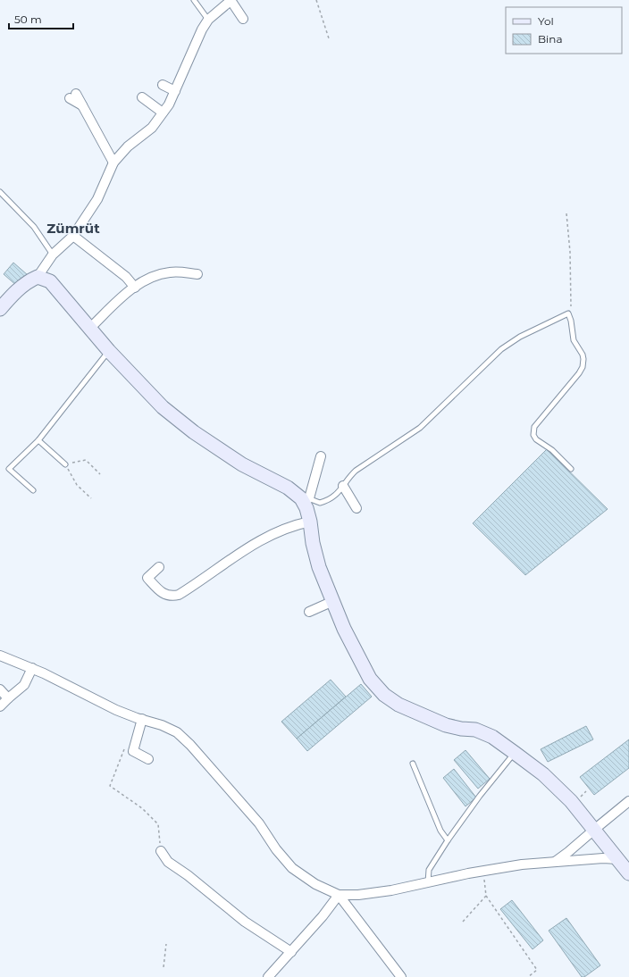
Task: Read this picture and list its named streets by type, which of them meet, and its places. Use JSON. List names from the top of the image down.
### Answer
{
  "districts": ["Zümrüt"],
  "legend": ["Yol", "Bina"],
  "scale_bar": "50 m"
}
